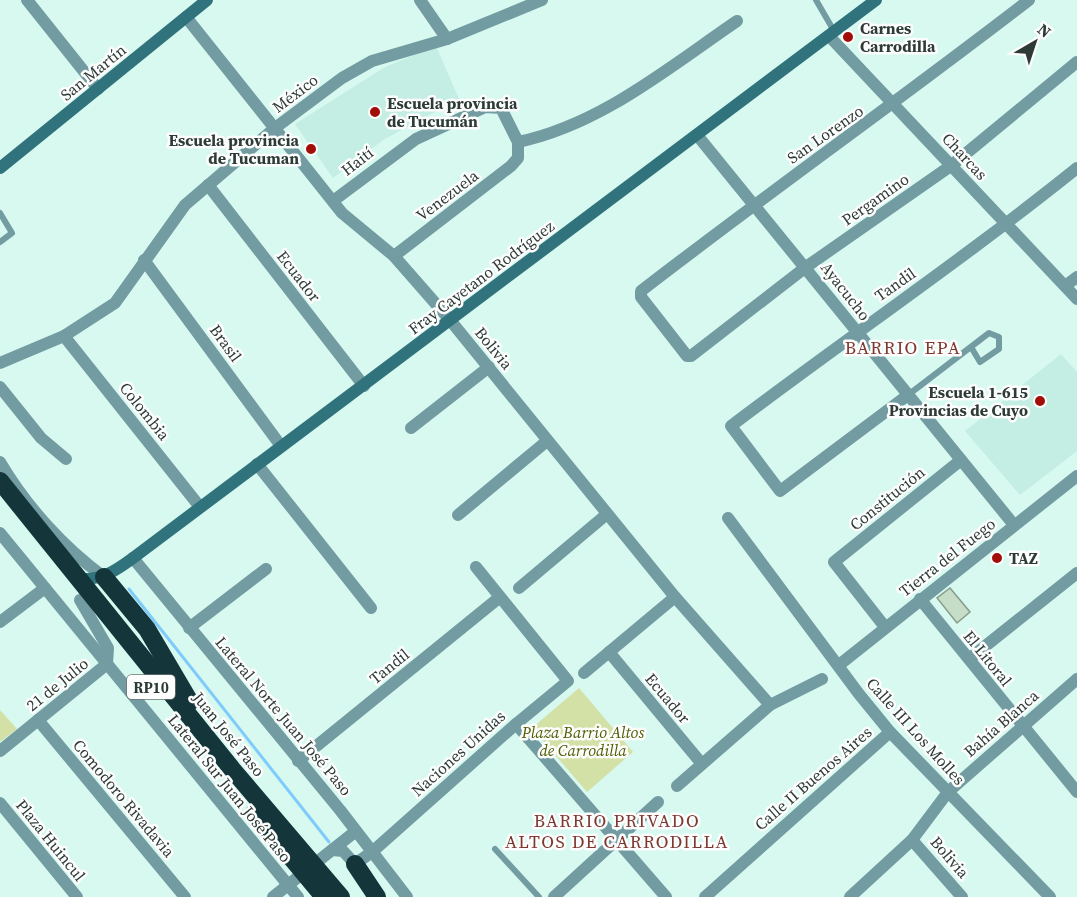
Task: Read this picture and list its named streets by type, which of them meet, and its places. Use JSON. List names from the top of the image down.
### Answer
{
  "streets": {
    "highway": ["RP10", "Juan José Paso"],
    "street": [
      "San Martín",
      "México",
      "San Lorenzo",
      "Charcas",
      "Haití",
      "Venezuela",
      "Pergamino",
      "Ecuador",
      "Fray Cayetano Rodríguez",
      "Tandil",
      "Ayacucho",
      "Brasil",
      "Bolivia",
      "Colombia",
      "Constitución",
      "Tierra del Fuego",
      "El Litoral",
      "21 de Julio",
      "Lateral Norte Juan José Paso",
      "Bahía Blanca",
      "Calle III Los Molles",
      "Naciones Unidas",
      "Calle II Buenos Aires",
      "Lateral Sur Juan José Paso",
      "Comodoro Rivadavia",
      "Plaza Huincul"
    ]
  },
  "crossings": [
    ["San Martín", "Bolivia"],
    ["México", "Ecuador"],
    ["México", "Brasil"],
    ["México", "Bolivia"],
    ["México", "Colombia"],
    ["San Lorenzo", "Charcas"],
    ["San Lorenzo", "Pergamino"],
    ["San Lorenzo", "Ayacucho"],
    ["Charcas", "Pergamino"],
    ["Charcas", "Fray Cayetano Rodríguez"],
    ["Charcas", "Tandil"],
    ["Haití", "Venezuela"],
    ["Haití", "Bolivia"],
    ["Venezuela", "Bolivia"],
    ["Pergamino", "Ayacucho"],
    ["Ecuador", "Fray Cayetano Rodríguez"],
    ["Fray Cayetano Rodríguez", "Ayacucho"],
    ["Fray Cayetano Rodríguez", "Brasil"],
    ["Fray Cayetano Rodríguez", "Bolivia"],
    ["Fray Cayetano Rodríguez", "Colombia"],
    ["Fray Cayetano Rodríguez", "Lateral Norte Juan José Paso"],
    ["Tandil", "Ayacucho"],
    ["Tandil", "Lateral Norte Juan José Paso"],
    ["Tandil", "Naciones Unidas"],
    ["Ayacucho", "Constitución"],
    ["Ayacucho", "Tierra del Fuego"],
    ["Bolivia", "Bahía Blanca"],
    ["Constitución", "Tierra del Fuego"],
    ["Tierra del Fuego", "El Litoral"],
    ["Tierra del Fuego", "Calle III Los Molles"],
    ["El Litoral", "Bahía Blanca"],
    ["21 de Julio", "Lateral Sur Juan José Paso"],
    ["21 de Julio", "Comodoro Rivadavia"],
    ["Lateral Norte Juan José Paso", "Naciones Unidas"],
    ["Bahía Blanca", "Calle III Los Molles"],
    ["Calle III Los Molles", "Calle II Buenos Aires"],
    ["Juan José Paso", "Lateral Sur Juan José Paso"]
  ],
  "districts": ["BARRIO EPA", "BARRIO PRIVADO ALTOS DE CARRODILLA"],
  "parks": ["Plaza Barrio Altos de Carrodilla"],
  "places": [
    "Carnes Carrodilla",
    "Escuela provincia de Tucumán",
    "Escuela provincia de Tucuman",
    "Escuela 1-615 Provincias de Cuyo",
    "TAZ"
  ],
  "north": "top right"
}
